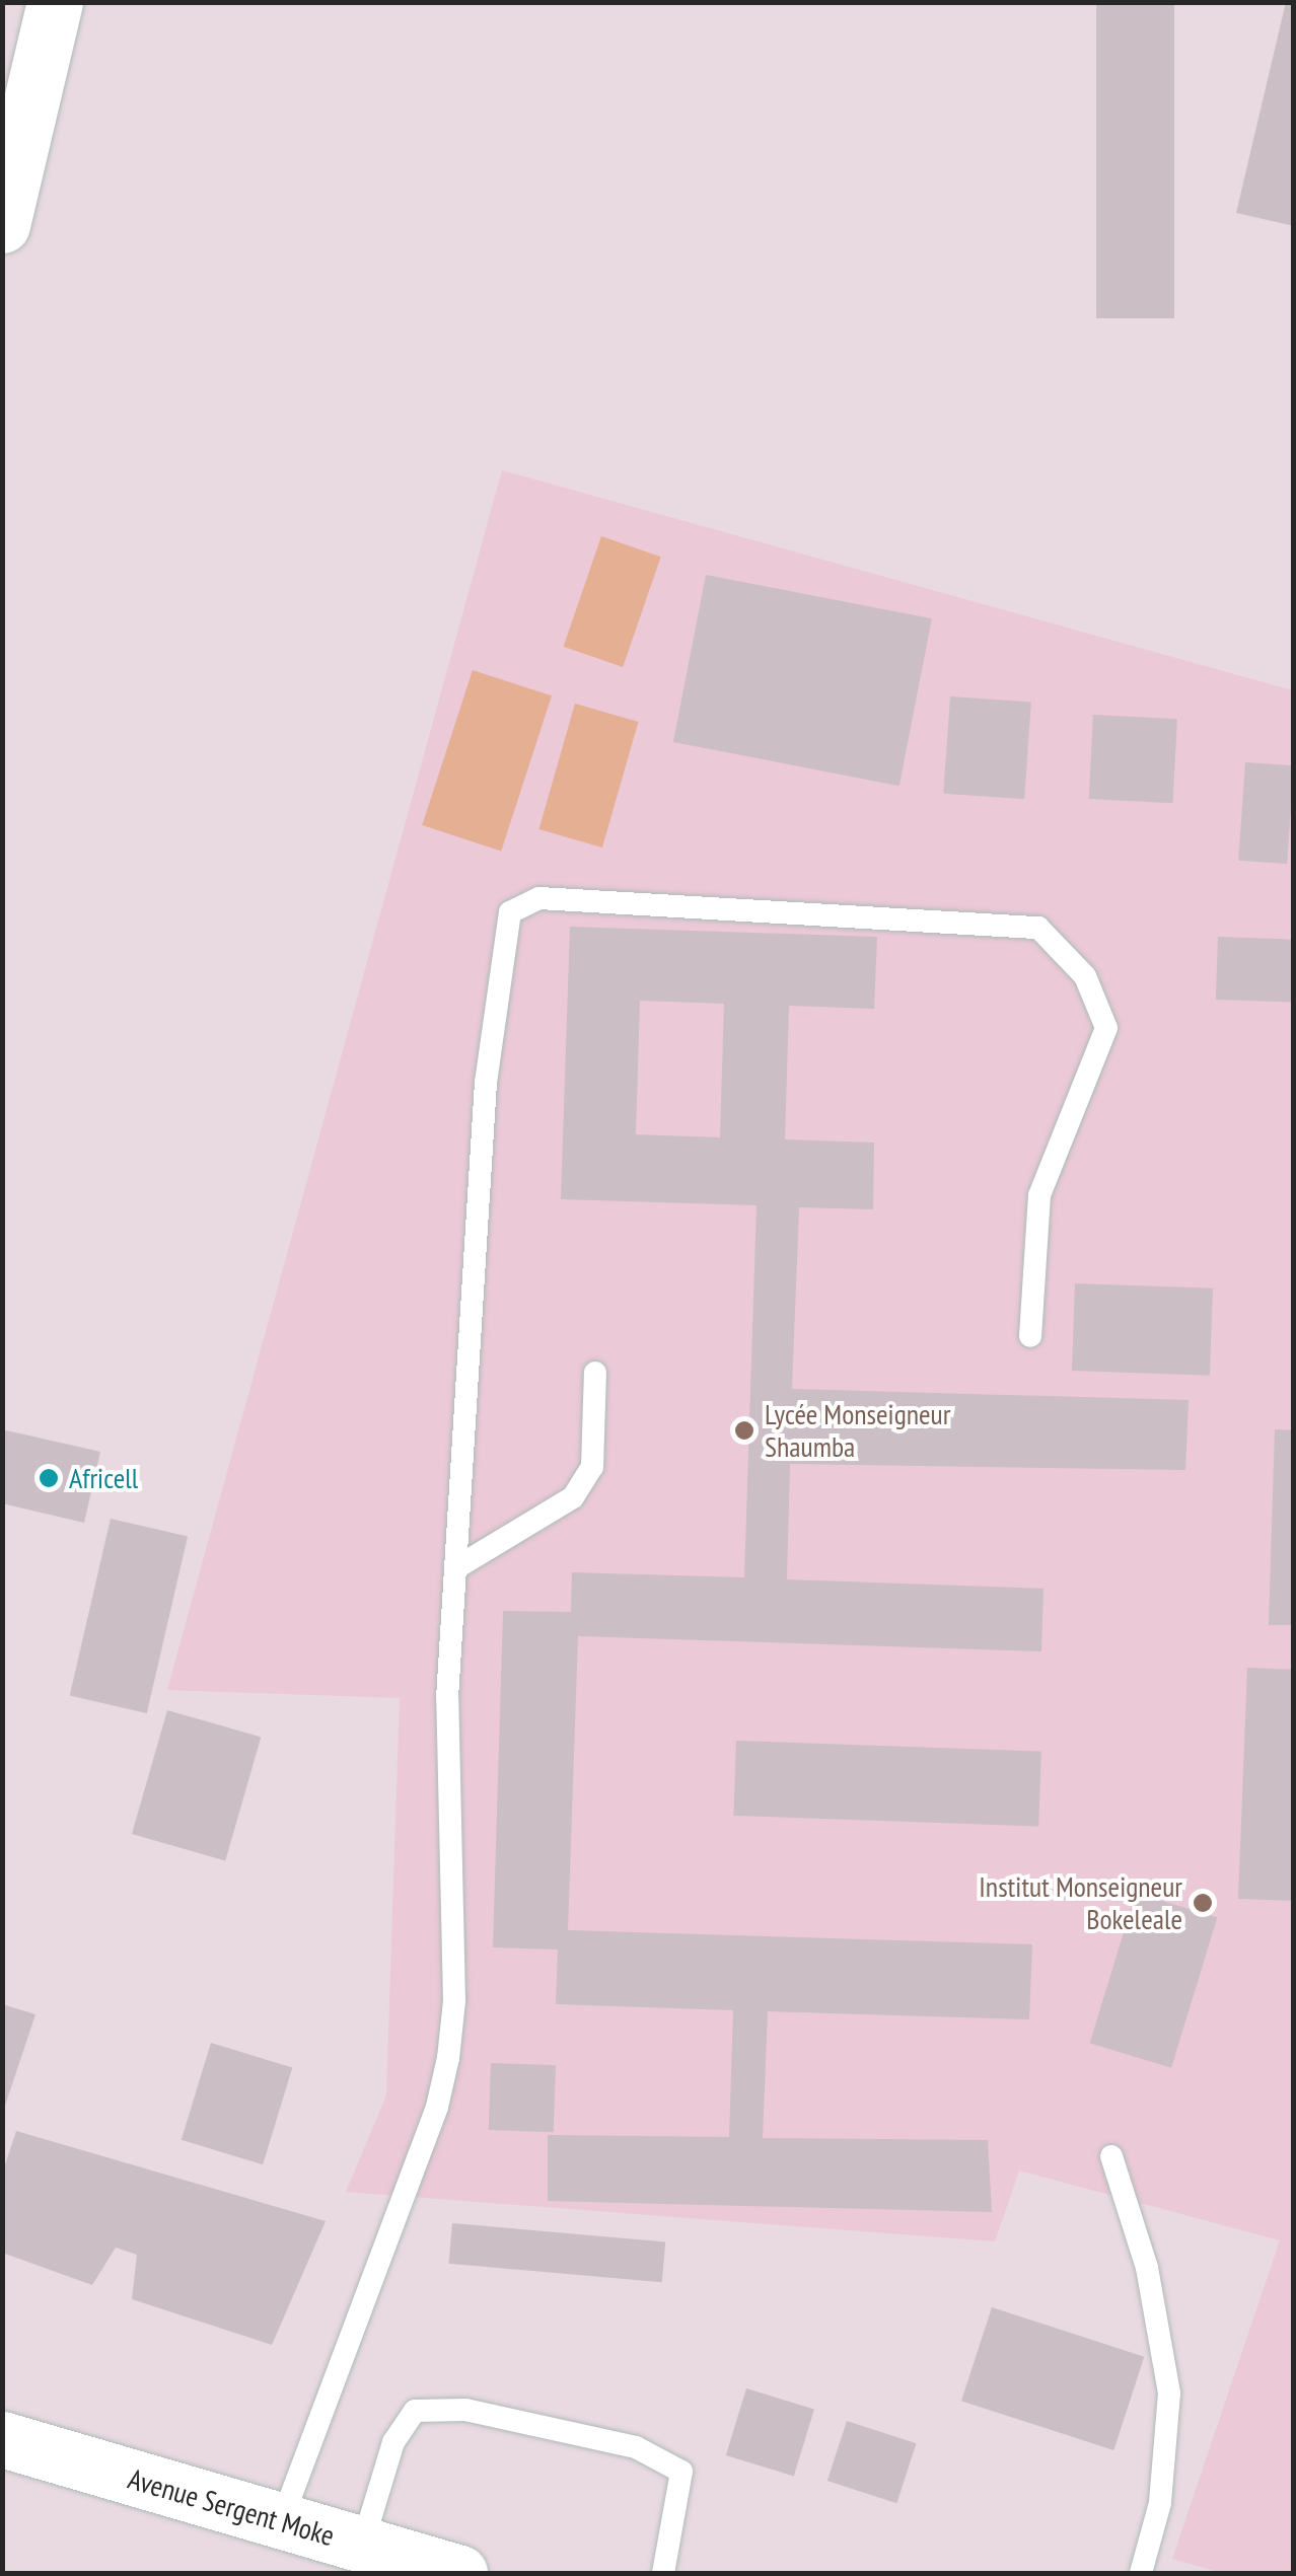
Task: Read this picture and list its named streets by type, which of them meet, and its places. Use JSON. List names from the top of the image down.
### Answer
{
  "streets": {
    "main road": ["Avenue Sergent Moke"]
  },
  "places": ["Lycée Monseigneur Shaumba", "Africell", "Institut Monseigneur Bokeleale"]
}
